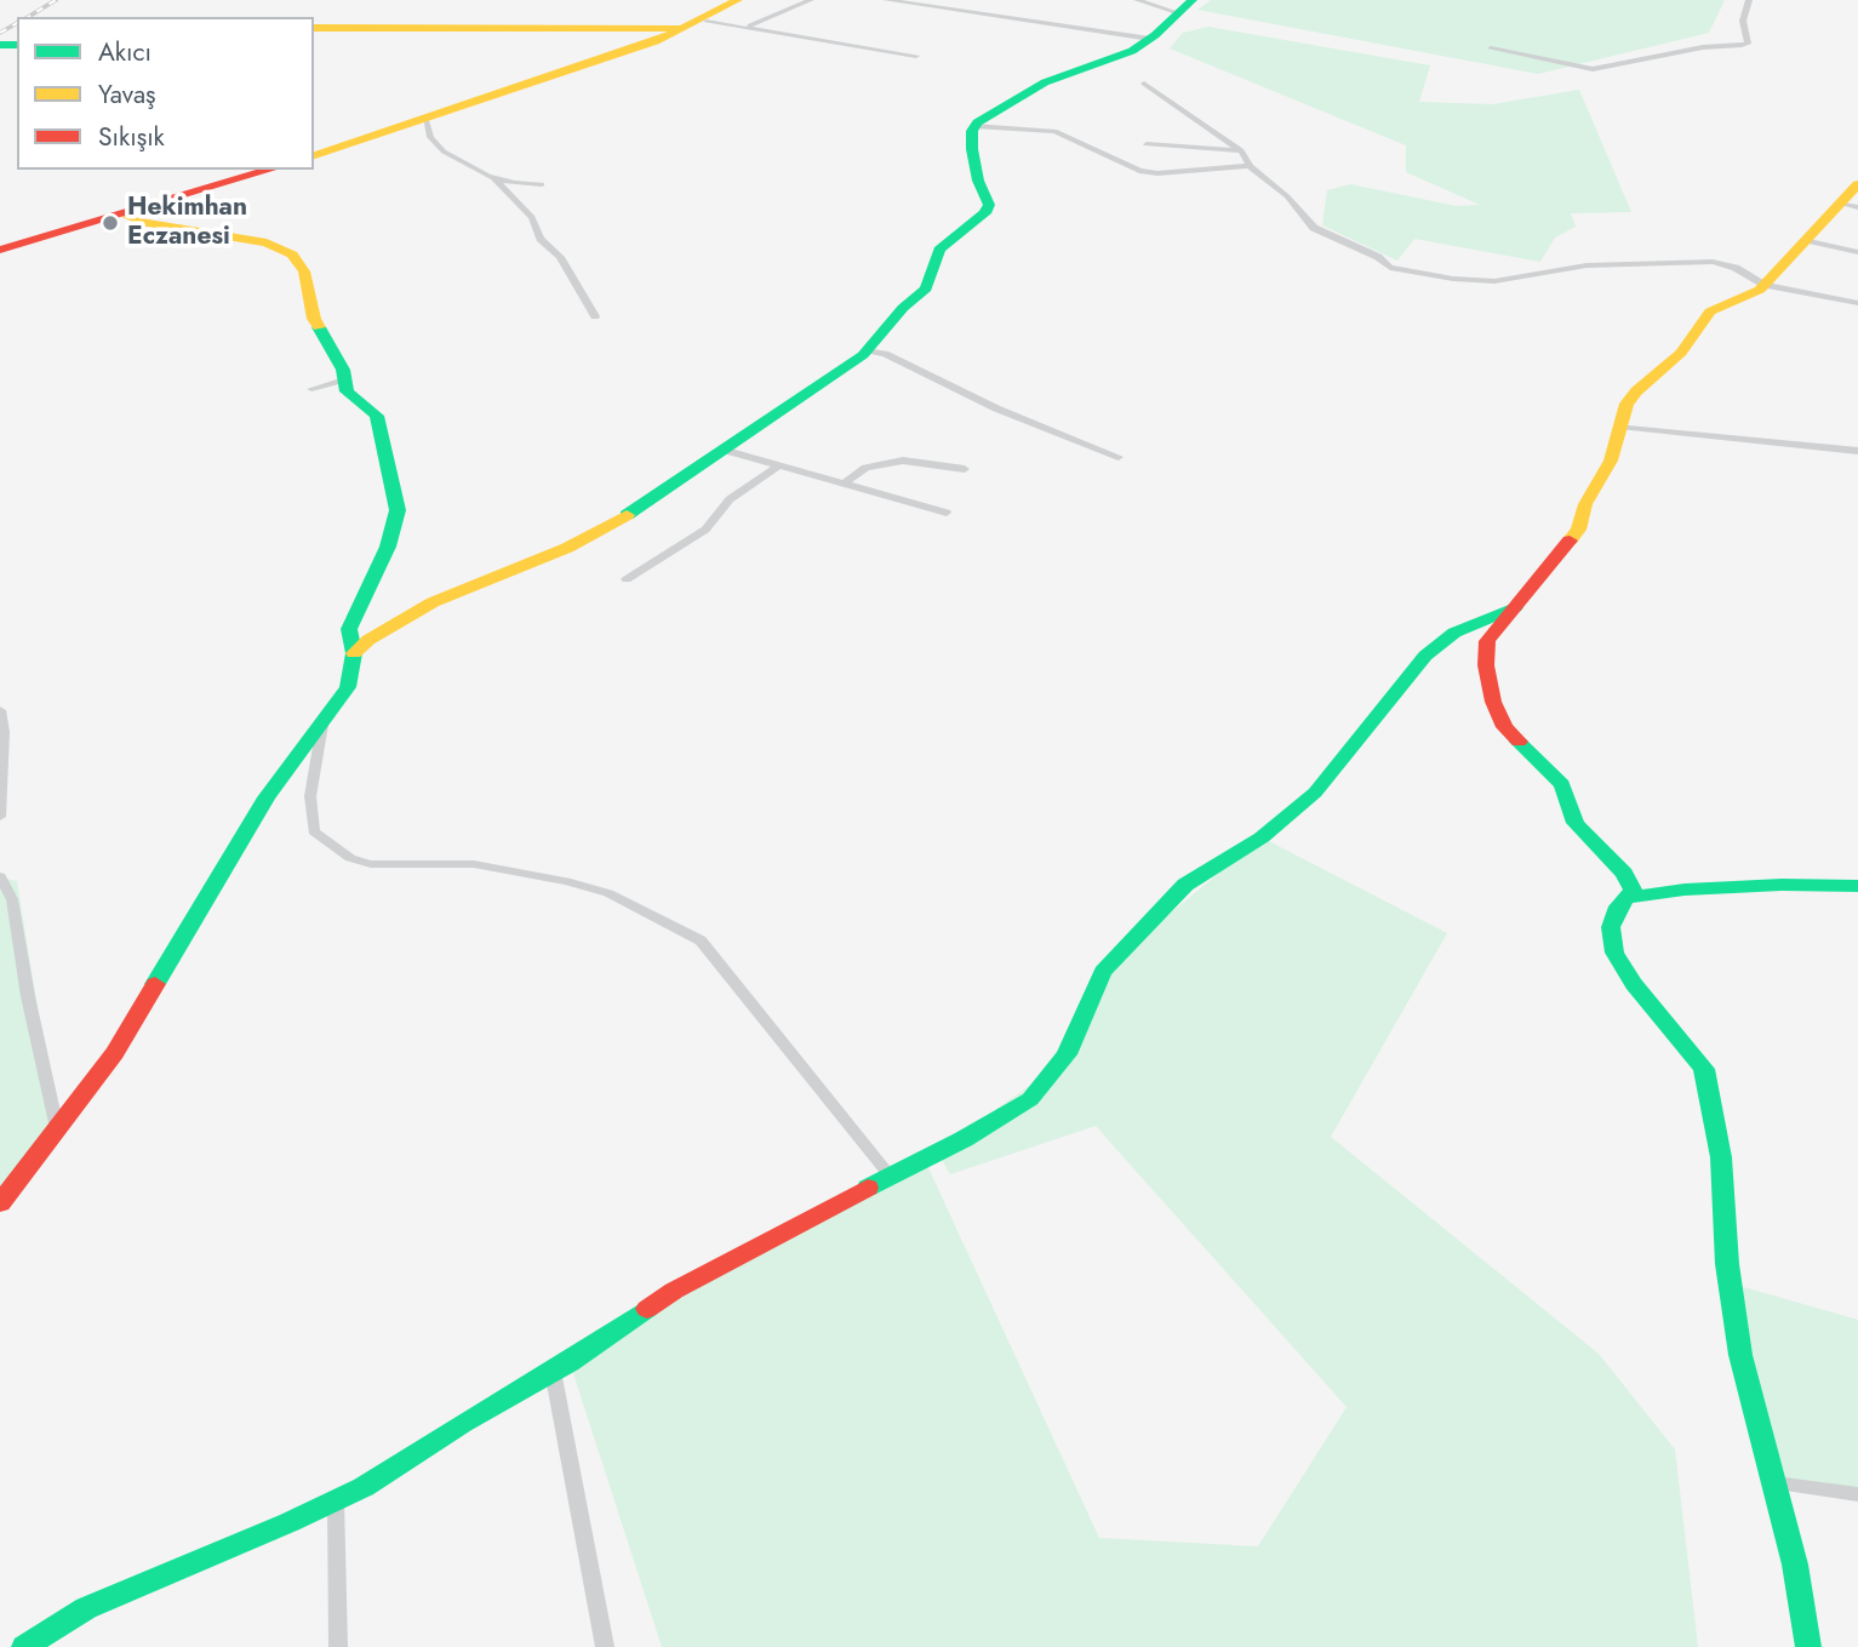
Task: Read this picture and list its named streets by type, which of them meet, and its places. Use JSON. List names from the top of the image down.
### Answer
{
  "places": ["Hekimhan Eczanesi"],
  "legend": ["Akıcı", "Yavaş", "Sıkışık"]
}
